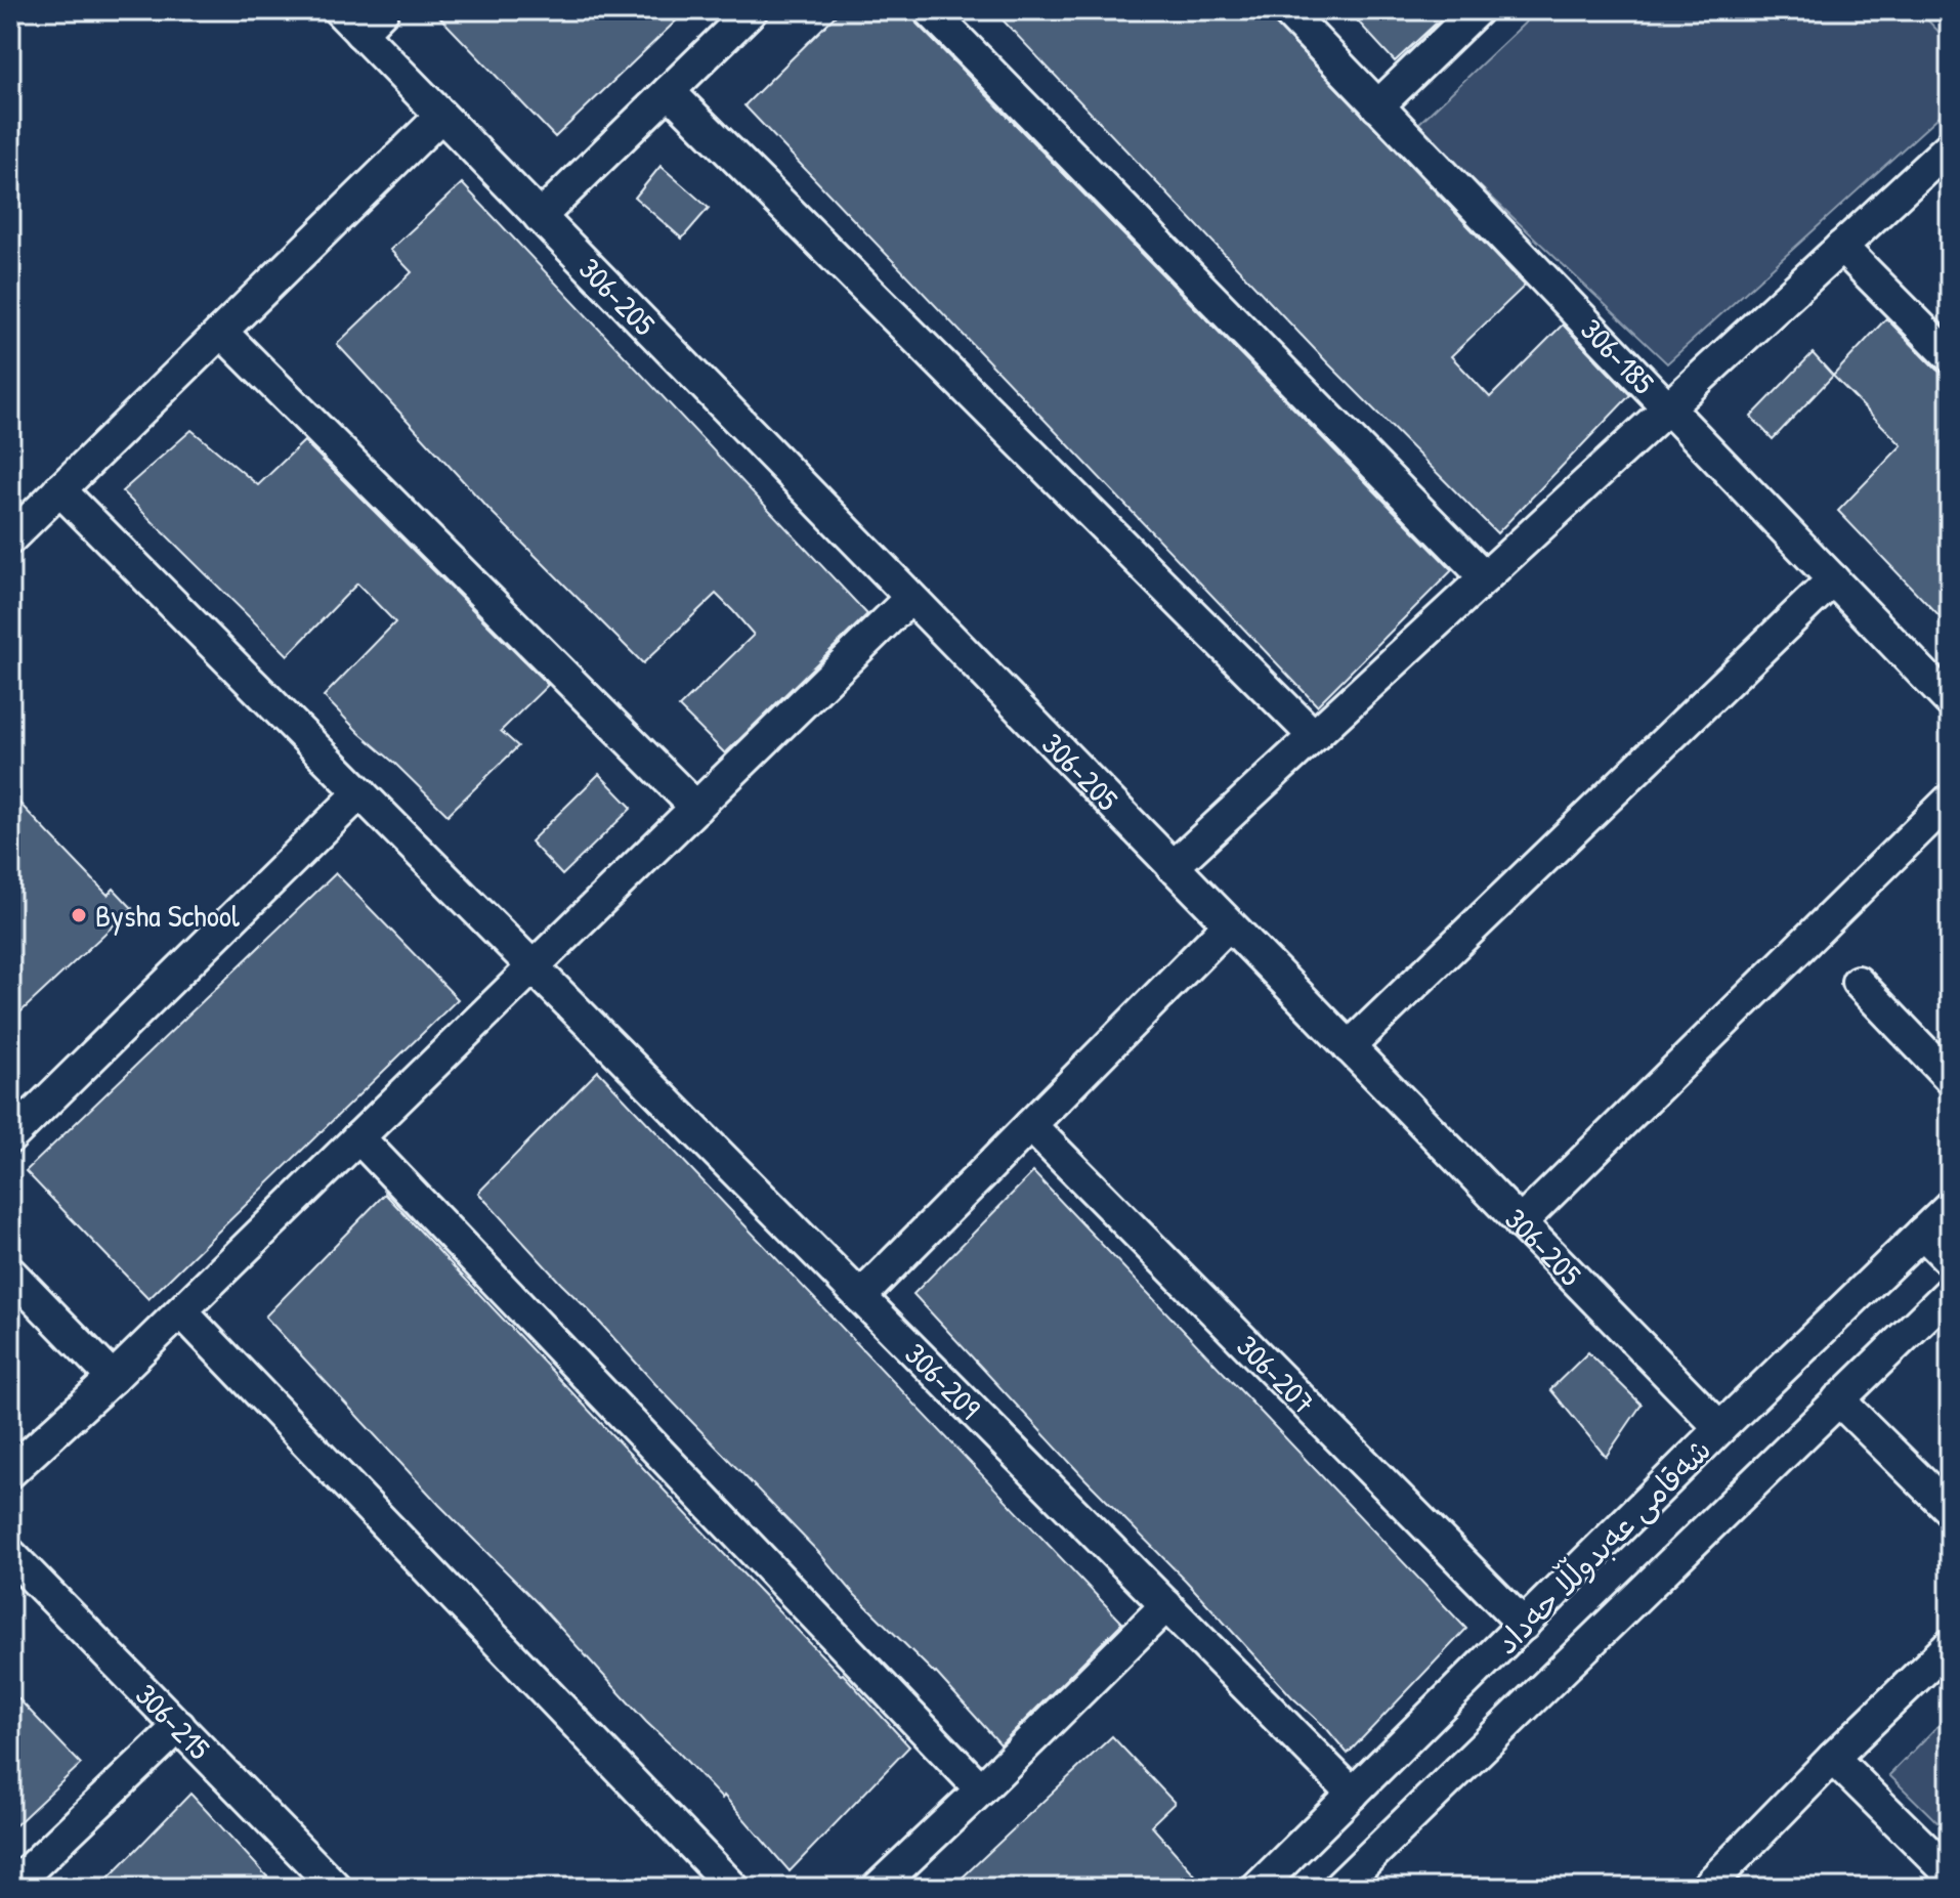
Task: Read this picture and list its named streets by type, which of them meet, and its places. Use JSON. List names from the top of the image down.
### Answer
{
  "streets": {
    "street": [
      "306-205",
      "306-185",
      "306-207",
      "306-209",
      "شەقامی عەبدوڵڵا حەداد",
      "306-215"
    ]
  },
  "crossings": [
    ["306-205", "شەقامی عەبدوڵڵا حەداد"],
    ["306-207", "شەقامی عەبدوڵڵا حەداد"],
    ["306-209", "شەقامی عەبدوڵڵا حەداد"]
  ],
  "places": ["Bysha School"]
}
